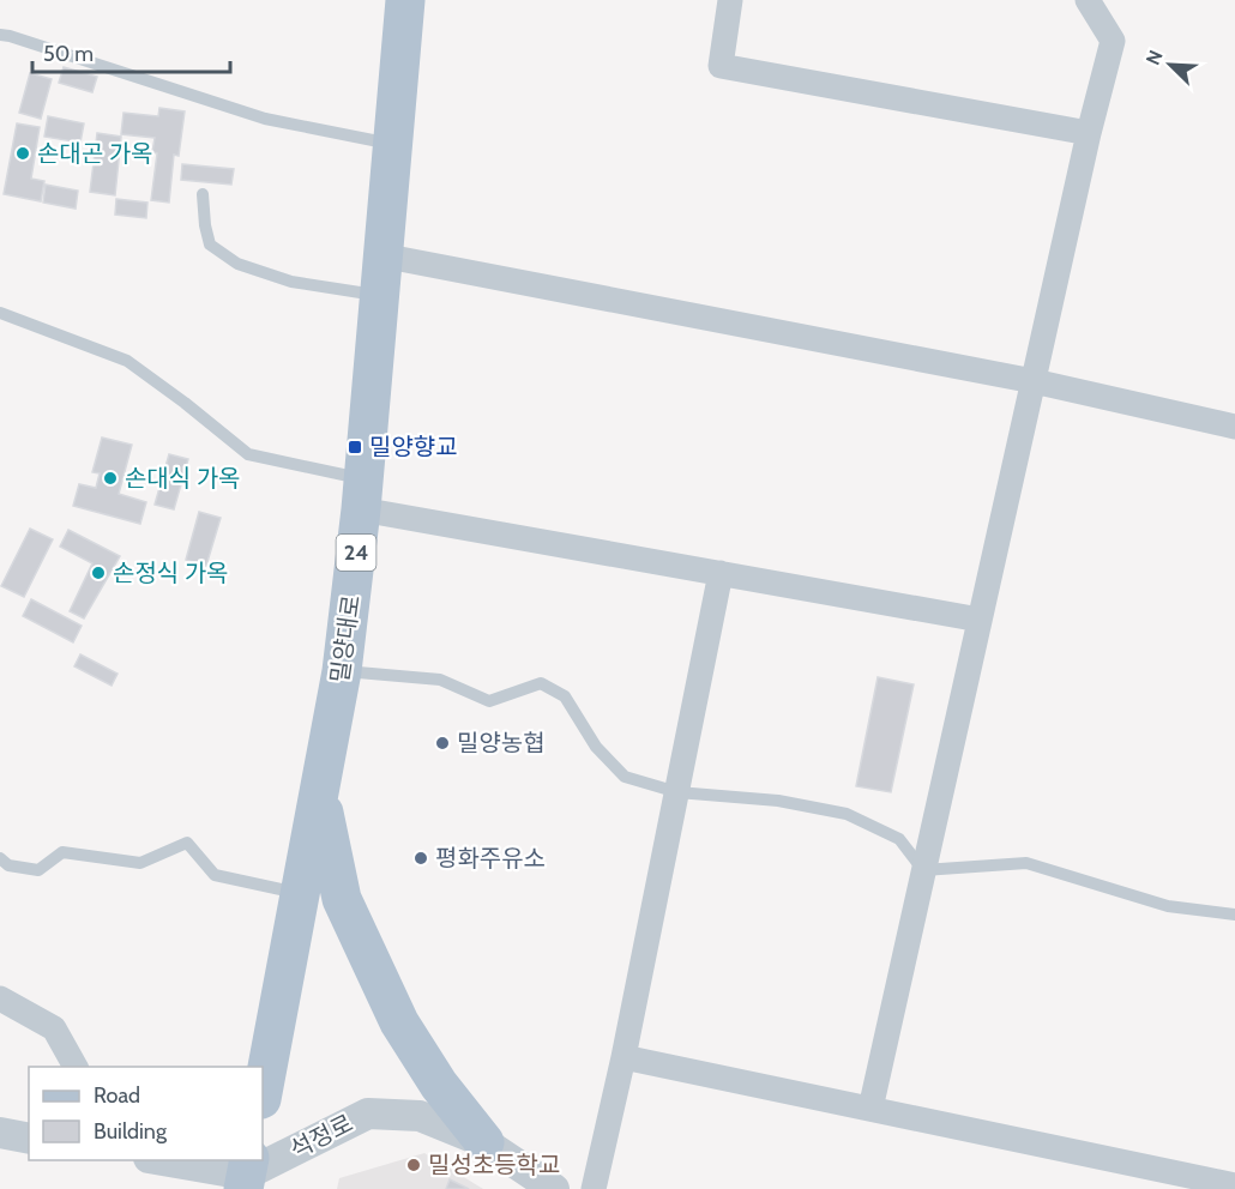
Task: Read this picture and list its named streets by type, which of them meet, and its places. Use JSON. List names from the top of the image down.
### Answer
{
  "streets": {
    "main road": ["24", "밀양대로"],
    "street": ["석정로"]
  },
  "places": {
    "other": [
      "손대곤 가옥",
      "손대식 가옥",
      "손정식 가옥",
      "밀양농협",
      "평화주유소",
      "밀성초등학교"
    ],
    "transit": ["밀양향교"]
  },
  "legend": ["Road", "Building"],
  "scale_bar": "50 m",
  "north": "top left"
}
